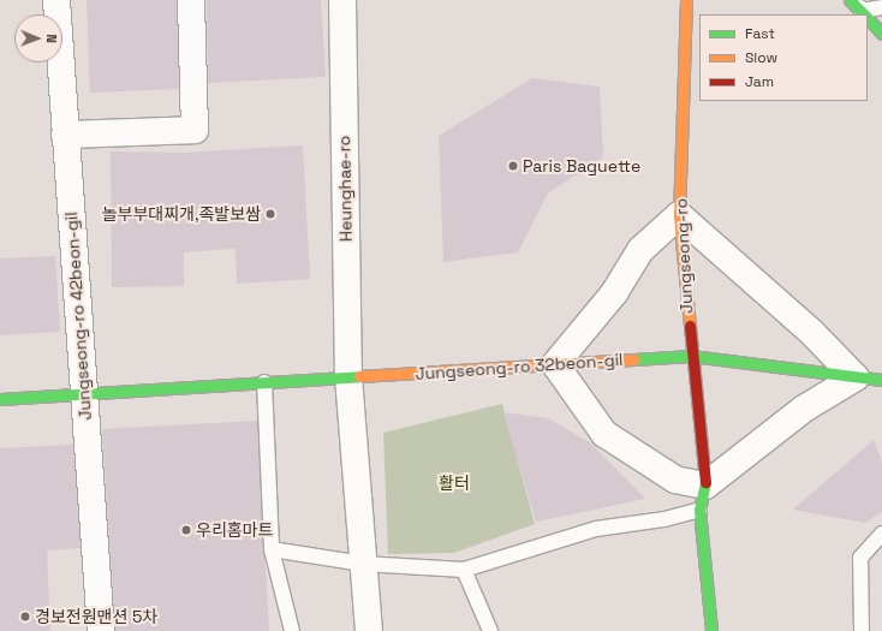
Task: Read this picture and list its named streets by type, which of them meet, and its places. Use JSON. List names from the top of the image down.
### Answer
{
  "streets": {
    "street": [
      "Heunghae-ro",
      "Jungseong-ro",
      "Jungseong-ro 42beon-gil",
      "Jungseong-ro 32beon-gil"
    ]
  },
  "crossings": [
    ["Heunghae-ro", "Jungseong-ro 32beon-gil"],
    ["Jungseong-ro", "Jungseong-ro 32beon-gil"],
    ["Jungseong-ro 42beon-gil", "Jungseong-ro 32beon-gil"]
  ],
  "parks": ["활터"],
  "places": [
    "Paris Baguette",
    "놀부부대찌개,족발보쌈",
    "우리홈마트",
    "경보전원맨션 5차"
  ],
  "legend": ["Fast", "Slow", "Jam"],
  "north": "right"
}
